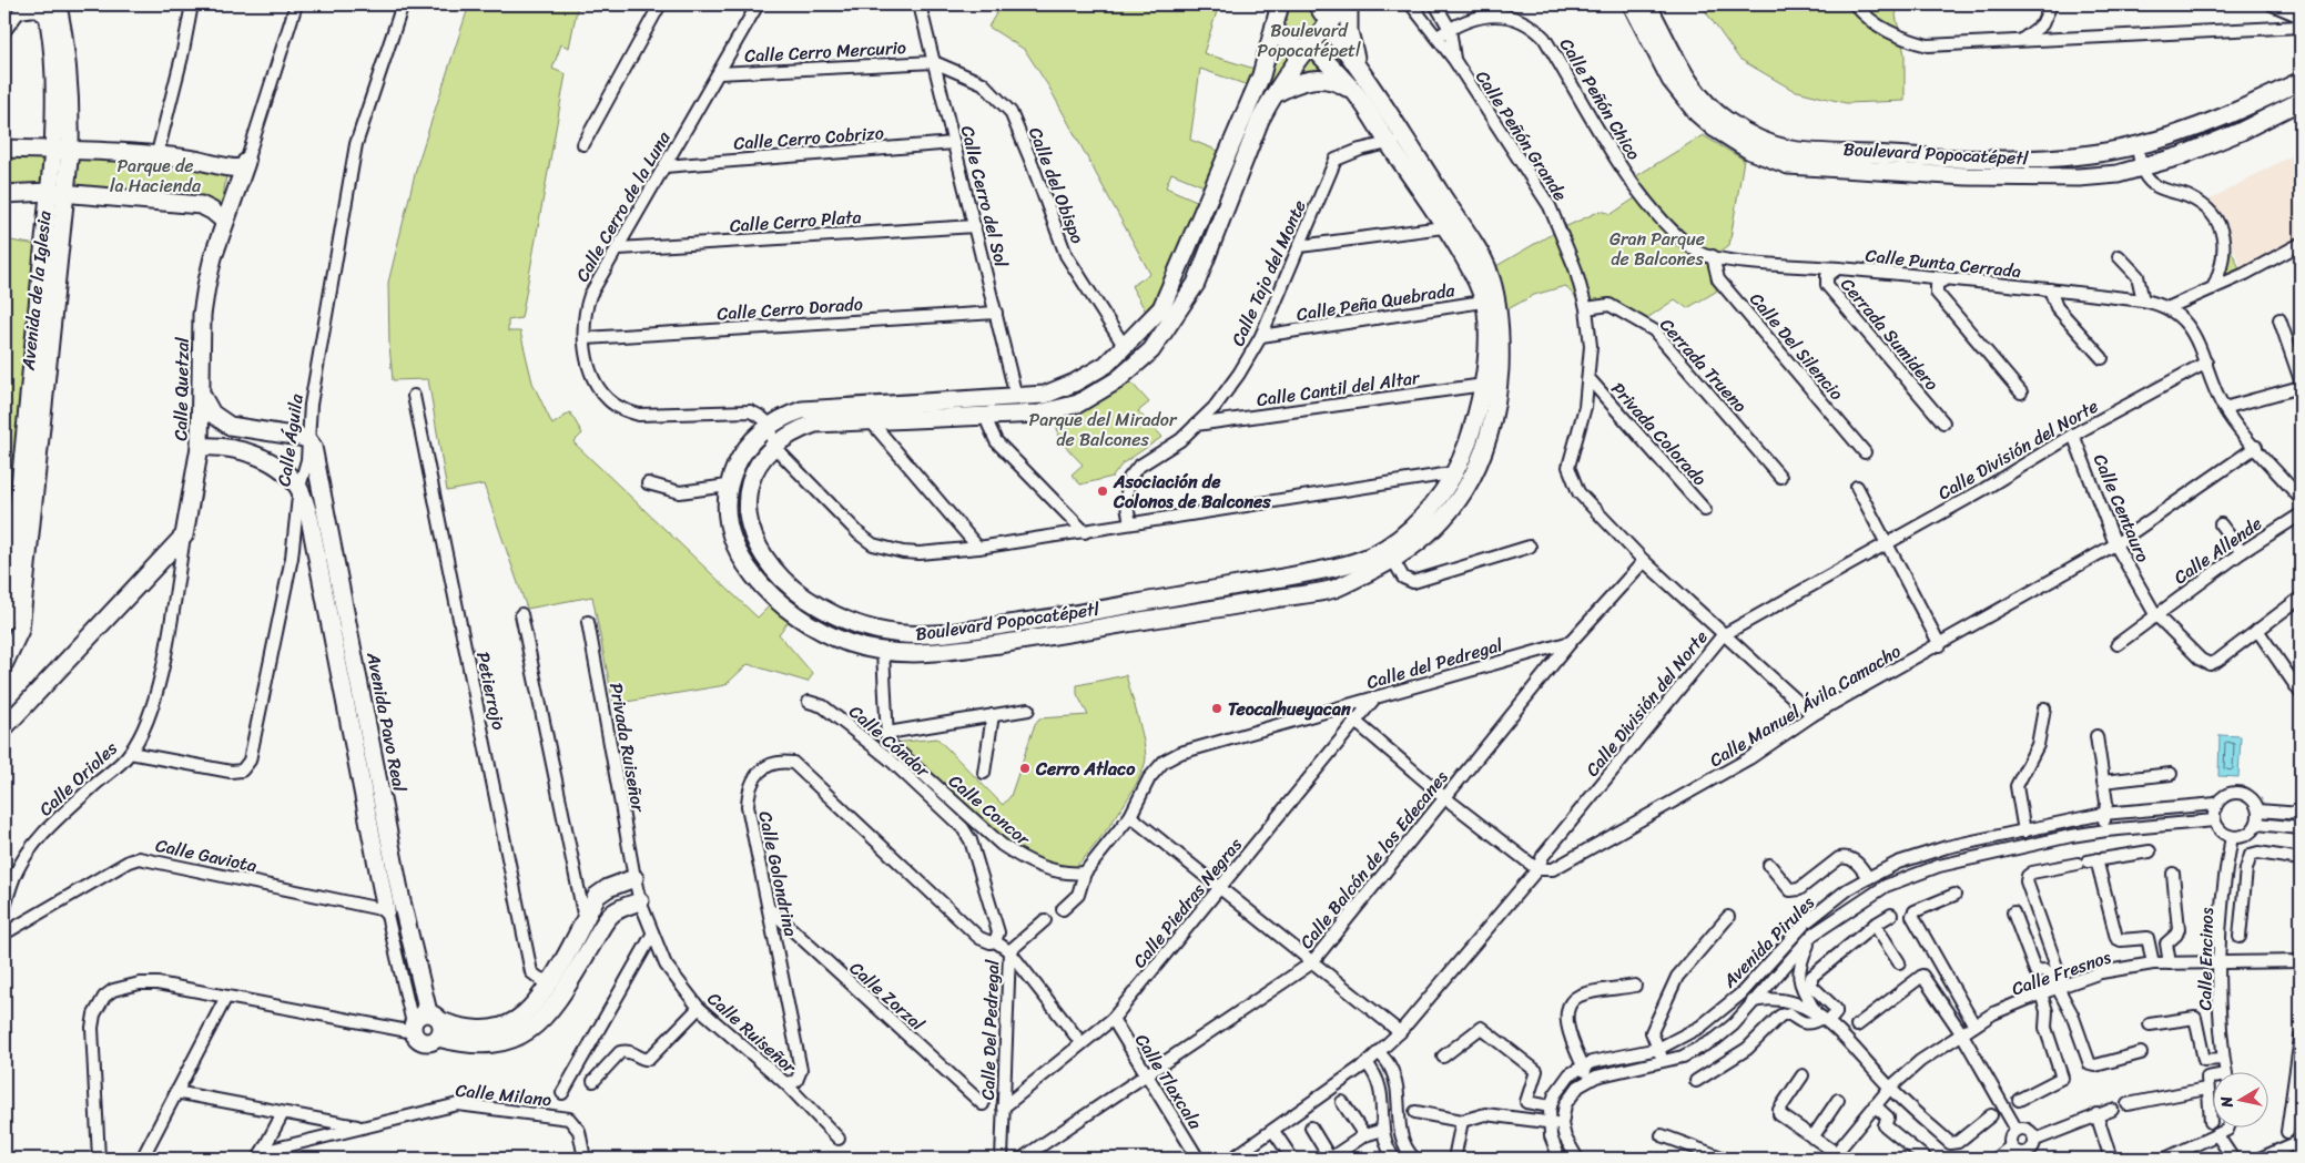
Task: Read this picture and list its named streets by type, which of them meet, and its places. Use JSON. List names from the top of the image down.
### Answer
{
  "streets": {
    "street": [
      "Calle Cerro Mercurio",
      "Calle Peñón Chico",
      "Calle Peñón Grande",
      "Calle Cerro Cobrizo",
      "Boulevard Popocatépetl",
      "Calle del Obispo",
      "Calle Cerro del Sol",
      "Calle Cerro de la Luna",
      "Calle Cerro Plata",
      "Calle Punta Cerrada",
      "Calle Tajo del Monte",
      "Avenida de la Iglesia",
      "Calle Peña Quebrada",
      "Calle Cerro Dorado",
      "Cerrada Sumidero",
      "Calle Del Silencio",
      "Cerrada Trueno",
      "Calle Cantil del Altar",
      "Calle Quetzal",
      "Privada Colorado",
      "Calle Águila",
      "Calle División del Norte",
      "Calle Centauro",
      "Calle Allende",
      "Calle del Pedregal",
      "Petierrojo",
      "Calle Manuel Ávila Camacho",
      "Avenida Pavo Real",
      "Calle Cóndor",
      "Privada Ruiseñor",
      "Calle Orioles",
      "Calle Concor",
      "Calle Gaviota",
      "Calle Balcón de los Edecanes",
      "Calle Golondrina",
      "Calle Piedras Negras",
      "Avenida Pirules",
      "Calle Encinos",
      "Calle Fresnos",
      "Calle Zorzal",
      "Calle Del Pedregal",
      "Calle Ruiseñor",
      "Calle Tlaxcala",
      "Calle Milano"
    ]
  },
  "crossings": [
    ["Calle Cerro Mercurio", "Calle del Obispo"],
    ["Calle Cerro Mercurio", "Calle Cerro del Sol"],
    ["Calle Cerro Mercurio", "Calle Cerro de la Luna"],
    ["Calle Peñón Chico", "Calle Peñón Grande"],
    ["Calle Peñón Chico", "Calle Punta Cerrada"],
    ["Calle Peñón Chico", "Calle Del Silencio"],
    ["Calle Peñón Grande", "Cerrada Trueno"],
    ["Calle Peñón Grande", "Privada Colorado"],
    ["Calle Peñón Grande", "Calle División del Norte"],
    ["Calle Peñón Grande", "Calle Balcón de los Edecanes"],
    ["Calle Cerro Cobrizo", "Calle Cerro del Sol"],
    ["Calle Cerro Cobrizo", "Calle Cerro de la Luna"],
    ["Boulevard Popocatépetl", "Calle del Obispo"],
    ["Boulevard Popocatépetl", "Calle Cerro del Sol"],
    ["Boulevard Popocatépetl", "Calle Cerro de la Luna"],
    ["Boulevard Popocatépetl", "Calle Tajo del Monte"],
    ["Boulevard Popocatépetl", "Calle Peña Quebrada"],
    ["Boulevard Popocatépetl", "Calle Cantil del Altar"],
    ["Calle del Obispo", "Calle Cerro del Sol"],
    ["Calle Cerro del Sol", "Calle Cerro Plata"],
    ["Calle Cerro del Sol", "Calle Cerro Dorado"],
    ["Calle Cerro de la Luna", "Calle Cerro Plata"],
    ["Calle Cerro de la Luna", "Calle Cerro Dorado"],
    ["Calle Punta Cerrada", "Cerrada Sumidero"],
    ["Calle Punta Cerrada", "Calle Del Silencio"],
    ["Calle Tajo del Monte", "Calle Peña Quebrada"],
    ["Calle Tajo del Monte", "Calle Cantil del Altar"],
    ["Calle Quetzal", "Calle Orioles"],
    ["Calle Águila", "Avenida Pavo Real"],
    ["Calle Águila", "Calle Orioles"],
    ["Calle División del Norte", "Calle Centauro"],
    ["Calle División del Norte", "Calle Manuel Ávila Camacho"],
    ["Calle Centauro", "Calle Allende"],
    ["Calle Centauro", "Calle Manuel Ávila Camacho"],
    ["Calle del Pedregal", "Calle Concor"],
    ["Calle del Pedregal", "Calle Balcón de los Edecanes"],
    ["Calle del Pedregal", "Calle Piedras Negras"],
    ["Avenida Pavo Real", "Calle Gaviota"],
    ["Calle Cóndor", "Calle Golondrina"],
    ["Privada Ruiseñor", "Calle Ruiseñor"],
    ["Calle Balcón de los Edecanes", "Calle Tlaxcala"],
    ["Calle Golondrina", "Calle Piedras Negras"],
    ["Calle Golondrina", "Calle Zorzal"],
    ["Calle Golondrina", "Calle Del Pedregal"],
    ["Calle Golondrina", "Calle Ruiseñor"],
    ["Calle Piedras Negras", "Calle Del Pedregal"],
    ["Calle Piedras Negras", "Calle Tlaxcala"],
    ["Avenida Pirules", "Calle Encinos"],
    ["Calle Encinos", "Calle Fresnos"]
  ],
  "parks": [
    "Boulevard Popocatépetl",
    "Parque de la Hacienda",
    "Gran Parque de Balcones",
    "Parque del Mirador de Balcones"
  ],
  "places": ["Asociación de Colonos de Balcones", "Teocalhueyacan", "Cerro Atlaco"],
  "north": "left"
}
